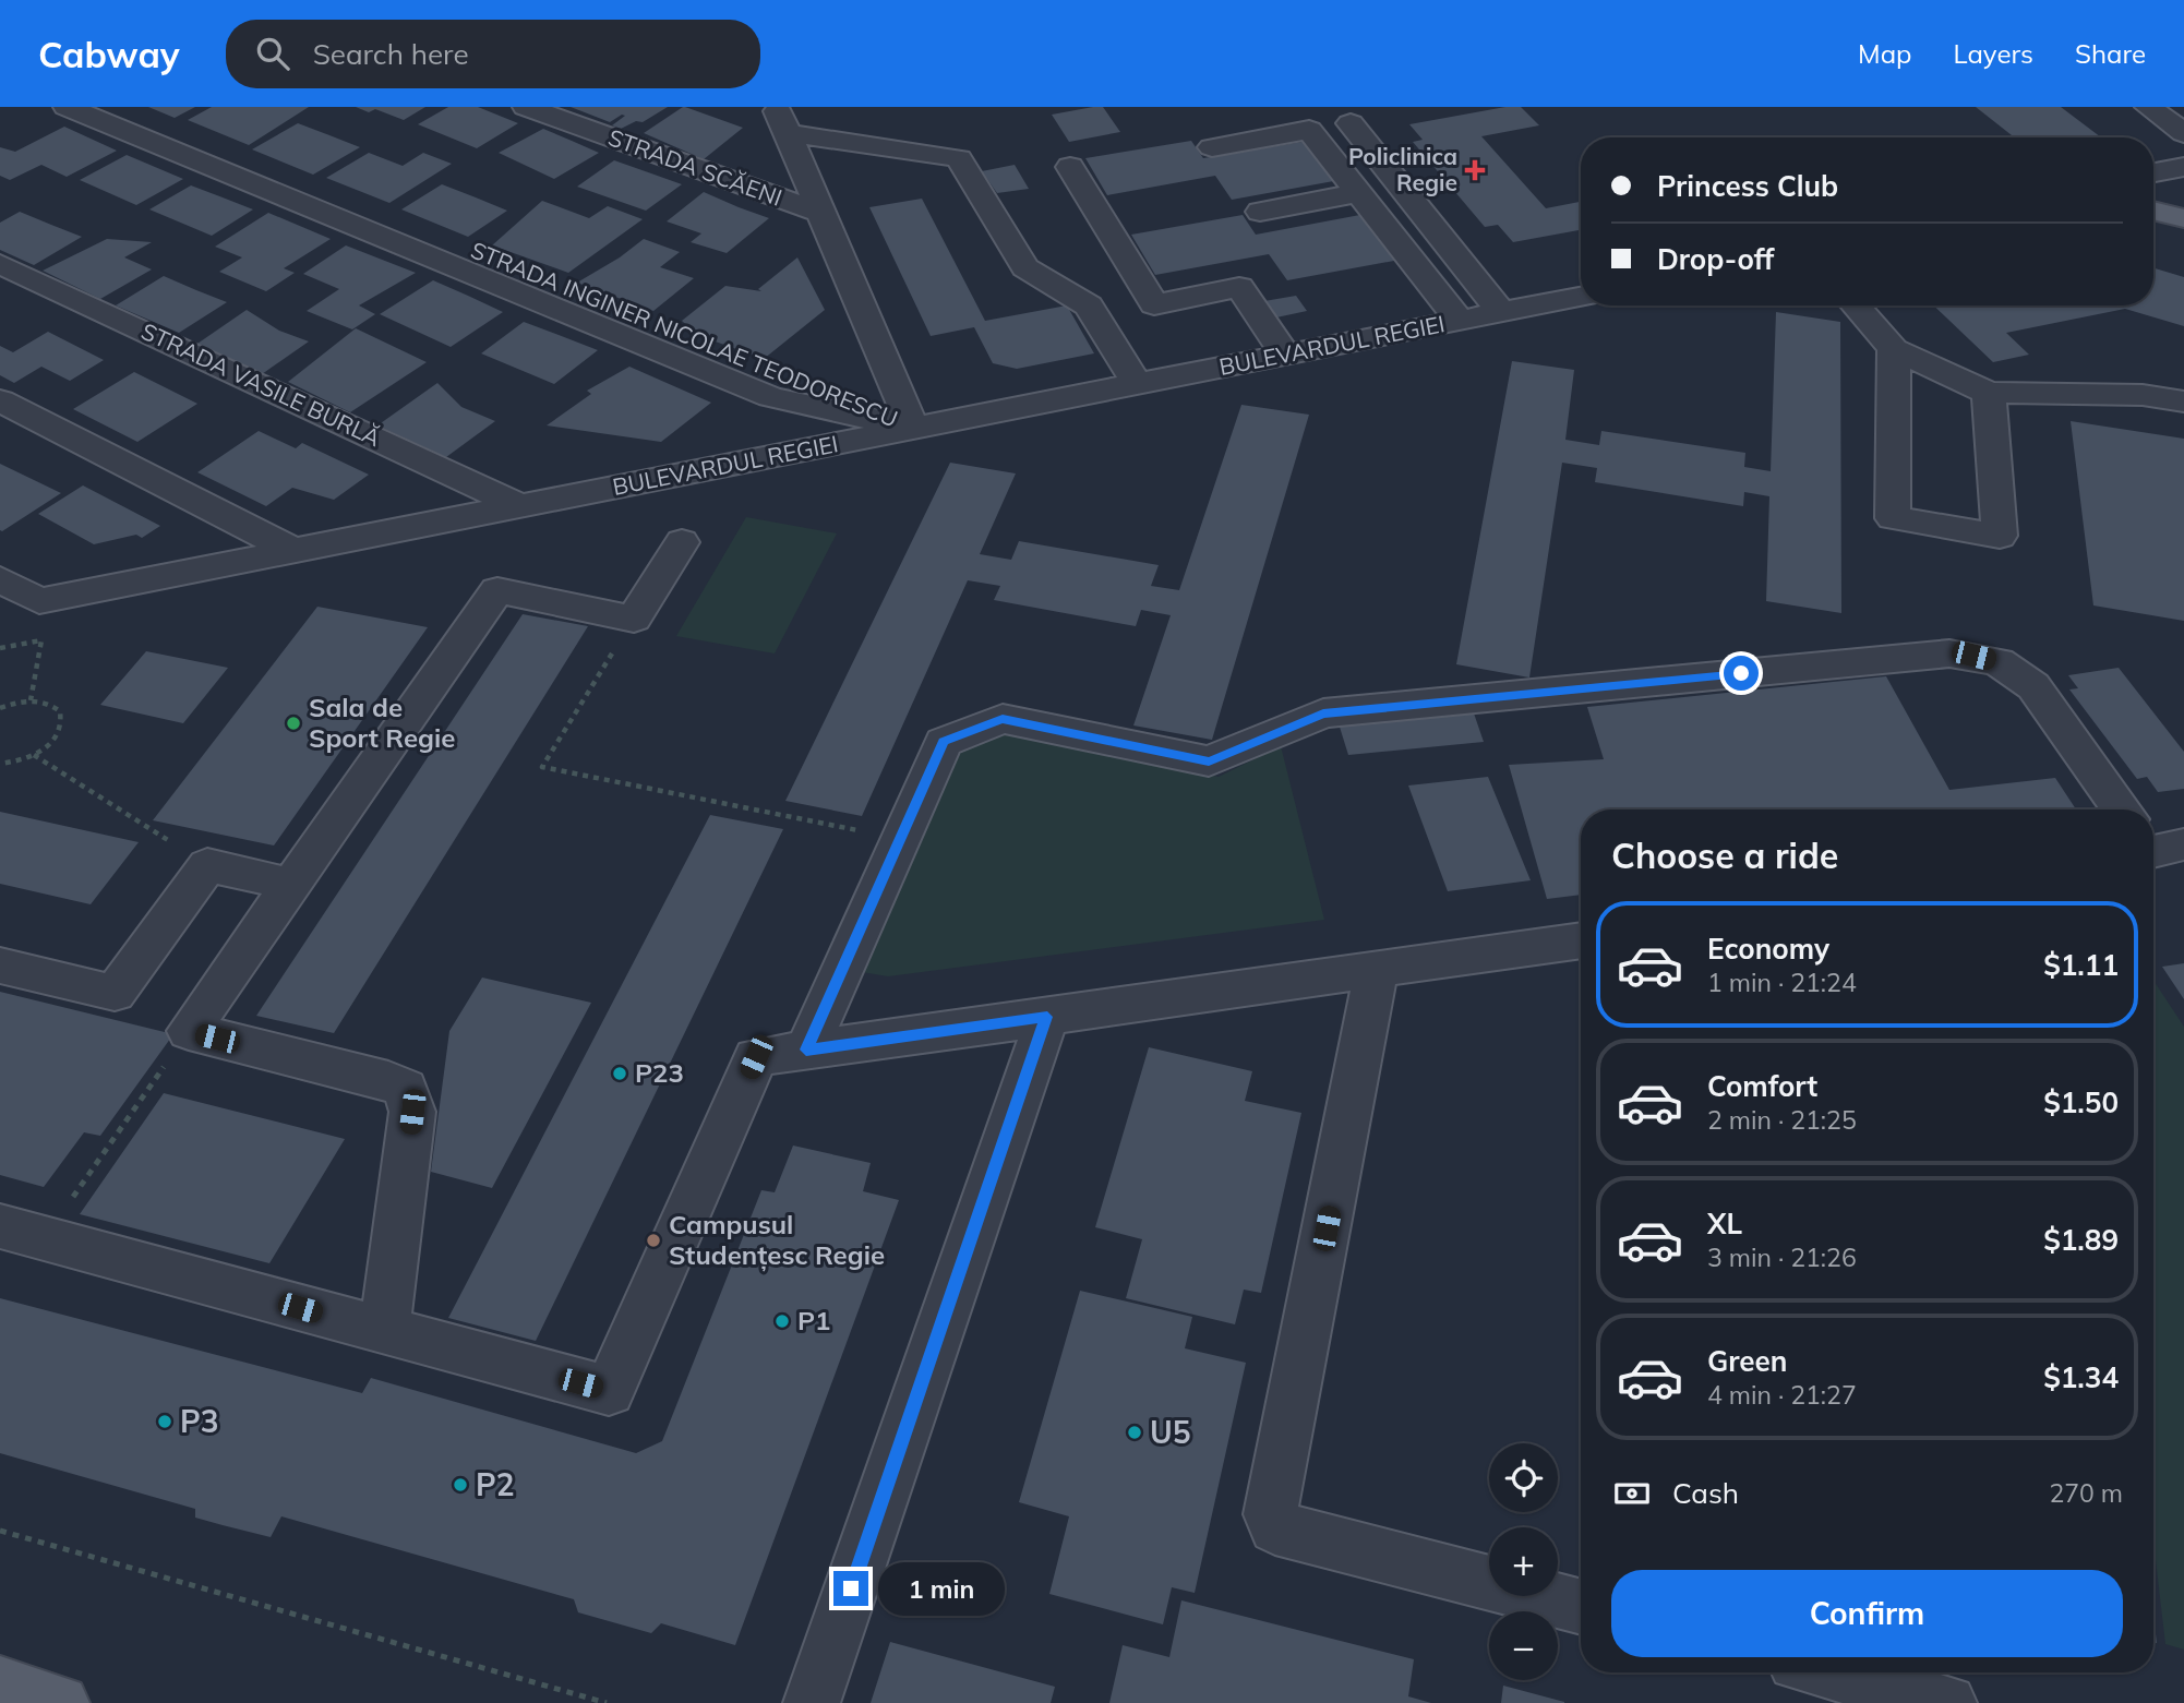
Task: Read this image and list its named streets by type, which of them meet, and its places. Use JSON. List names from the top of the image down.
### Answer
{
  "streets": {
    "street": [
      "STRADA SCĂENI",
      "STRADA INGINER NICOLAE TEODORESCU",
      "BULEVARDUL REGIEI",
      "STRADA VASILE BURLĂ"
    ]
  },
  "crossings": [
    ["STRADA INGINER NICOLAE TEODORESCU", "BULEVARDUL REGIEI"],
    ["BULEVARDUL REGIEI", "STRADA VASILE BURLĂ"]
  ],
  "places": {
    "health": ["Policlinica Regie"],
    "other": [
      "Sala de Sport Regie",
      "P23",
      "Campusul Studențesc Regie",
      "P1",
      "P3",
      "U5",
      "P2"
    ]
  },
  "page": {
    "header": "Cabway",
    "search": "Search here",
    "nav": ["Map", "Layers", "Share"],
    "banner": ["Princess Club", "Drop-off"],
    "heading": "Choose a ride",
    "list": [
      {
        "name": "Economy",
        "note": "1 min · 21:24",
        "value": "$1.11"
      },
      {
        "name": "Comfort",
        "note": "2 min · 21:25",
        "value": "$1.50"
      },
      {
        "name": "XL",
        "note": "3 min · 21:26",
        "value": "$1.89"
      },
      {
        "name": "Green",
        "note": "4 min · 21:27",
        "value": "$1.34"
      }
    ],
    "map_buttons": ["+", "−"],
    "pay": ["Cash", "270 m"],
    "buttons": "Confirm",
    "bubble": "1 min"
  }
}
